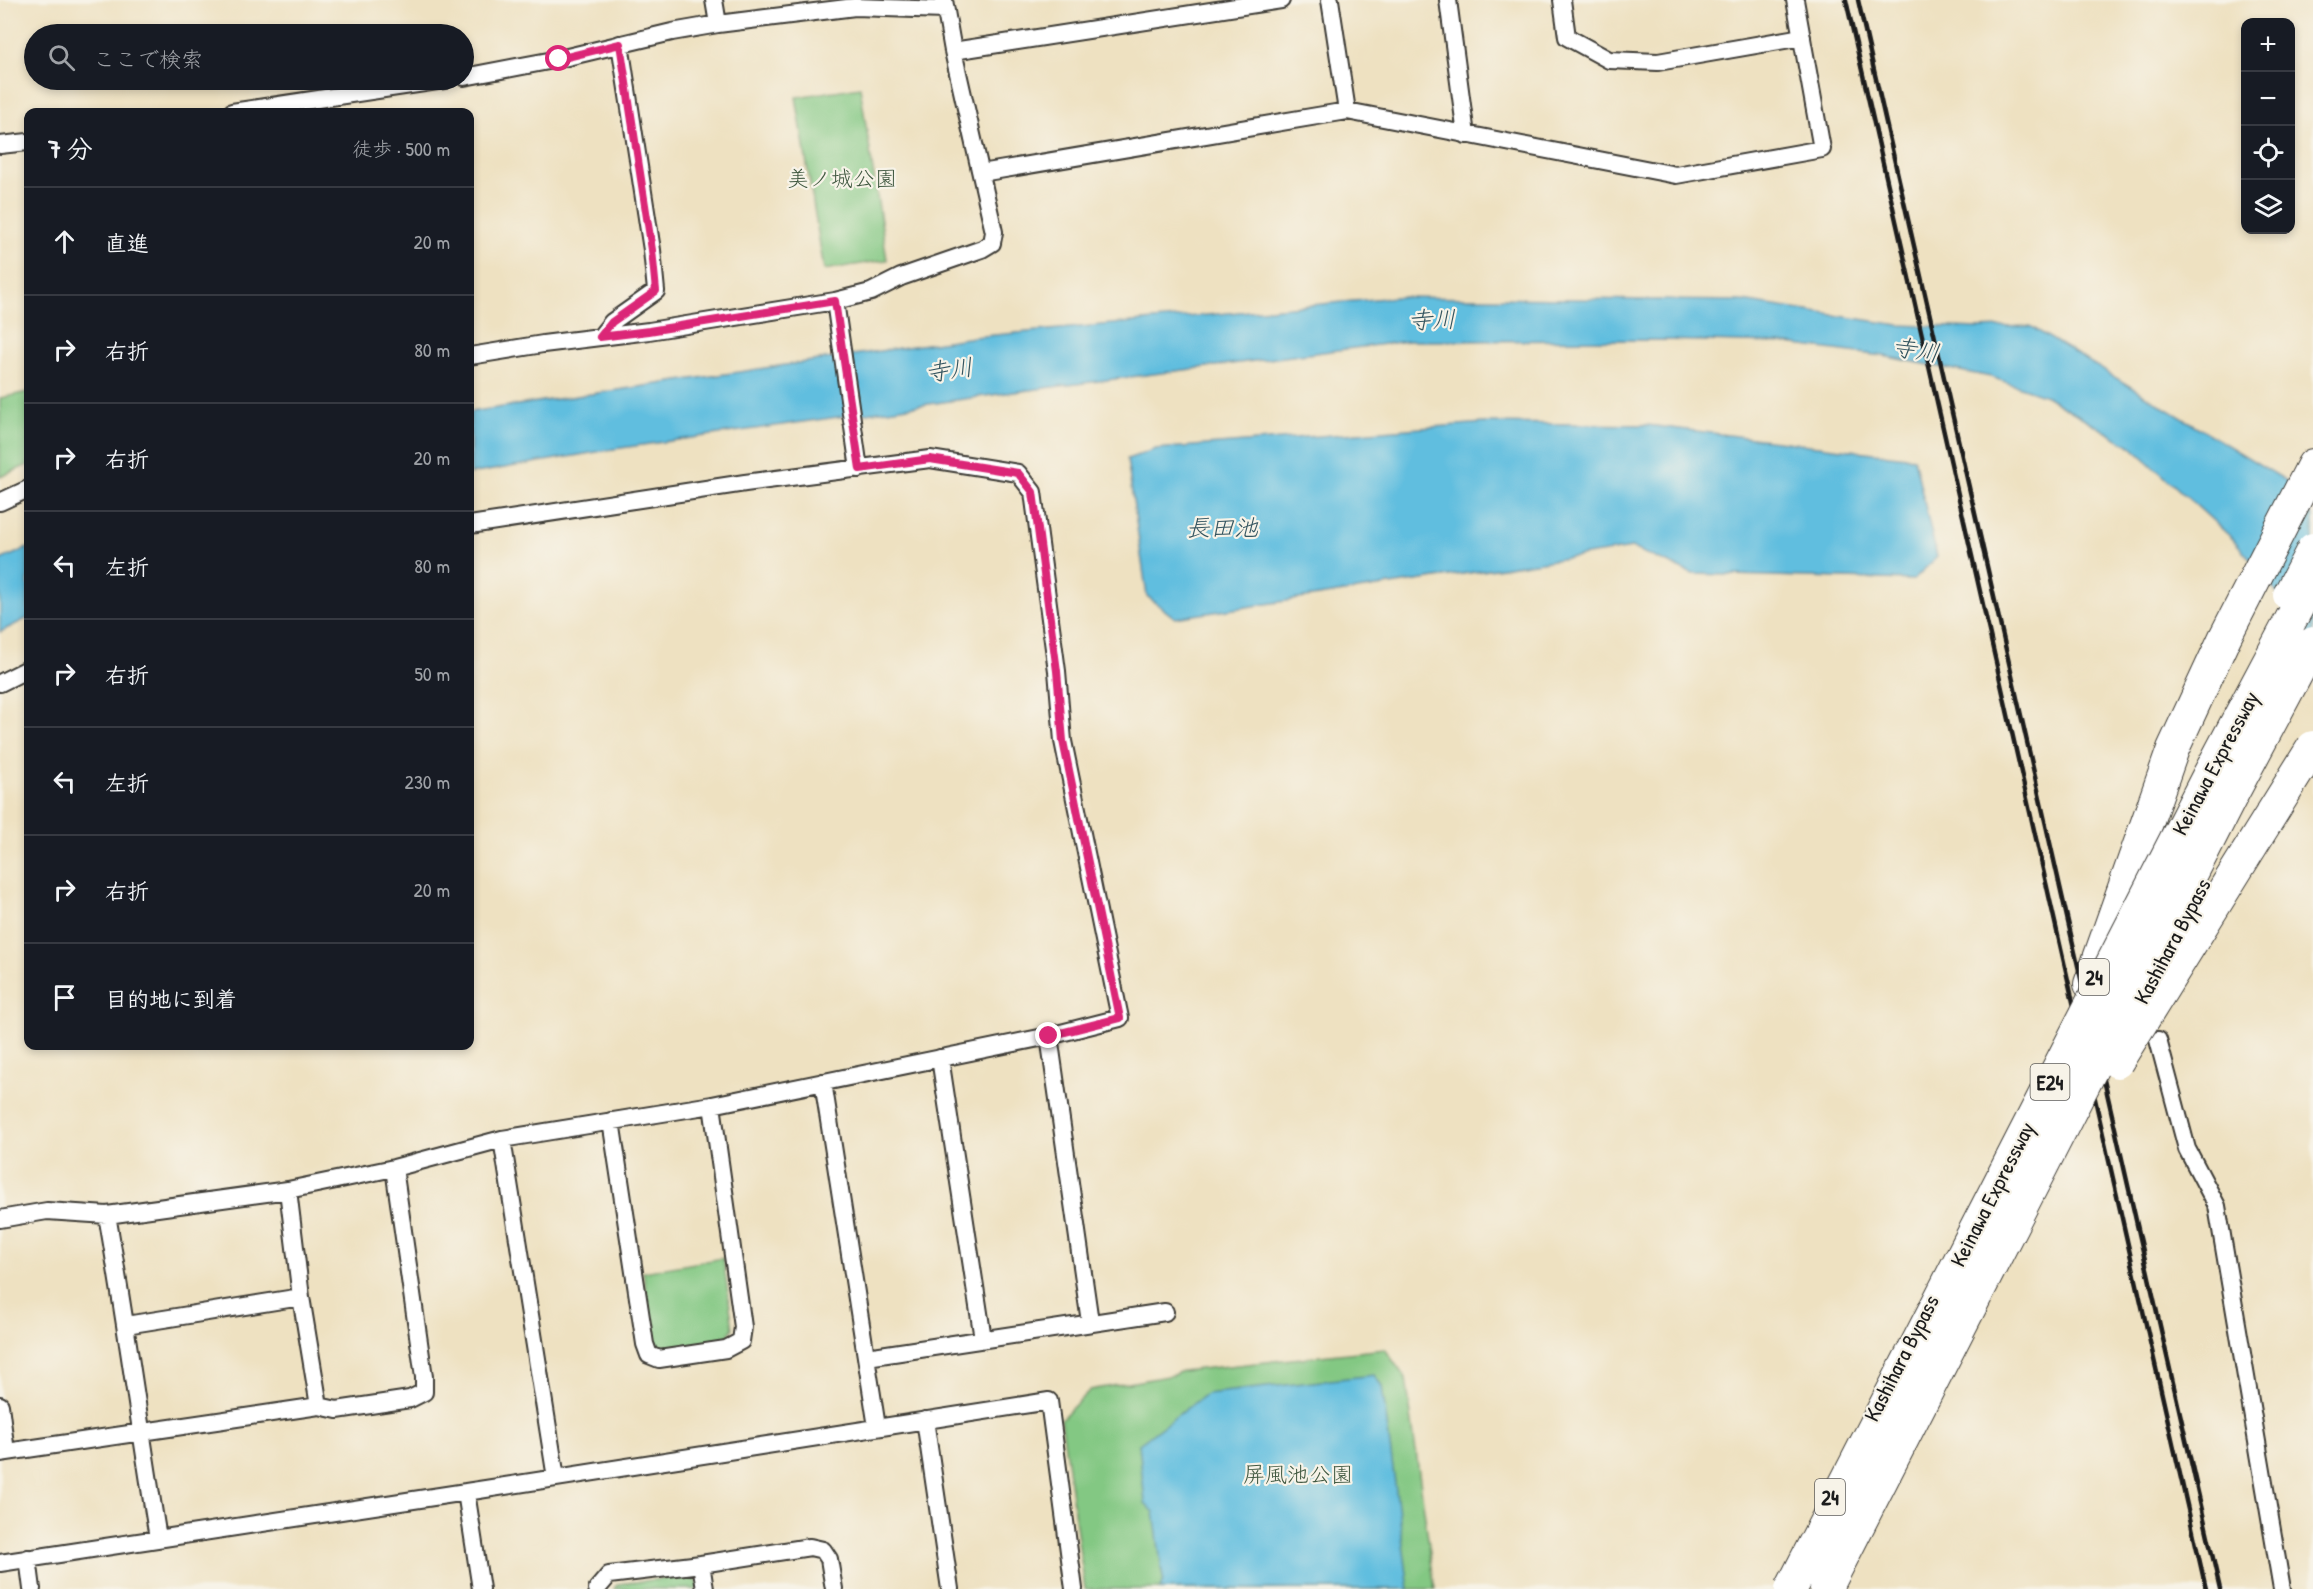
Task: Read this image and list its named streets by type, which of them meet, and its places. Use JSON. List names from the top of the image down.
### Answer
{
  "streets": {
    "highway": [
      "Keinawa Expressway",
      "Kashihara Bypass",
      "24",
      "E24"
    ]
  },
  "water": ["寺川", "長田池"],
  "parks": ["美ノ城公園", "屏風池公園"],
  "page": {
    "map_buttons": ["+", "−"],
    "search": "ここで検索",
    "heading": ["7 分", "徒歩 · 500 m"],
    "list": [
      ["直進", "20 m"],
      ["右折", "80 m"],
      ["右折", "20 m"],
      ["左折", "80 m"],
      ["右折", "50 m"],
      ["左折", "230 m"],
      ["右折", "20 m"],
      "目的地に到着"
    ]
  }
}
